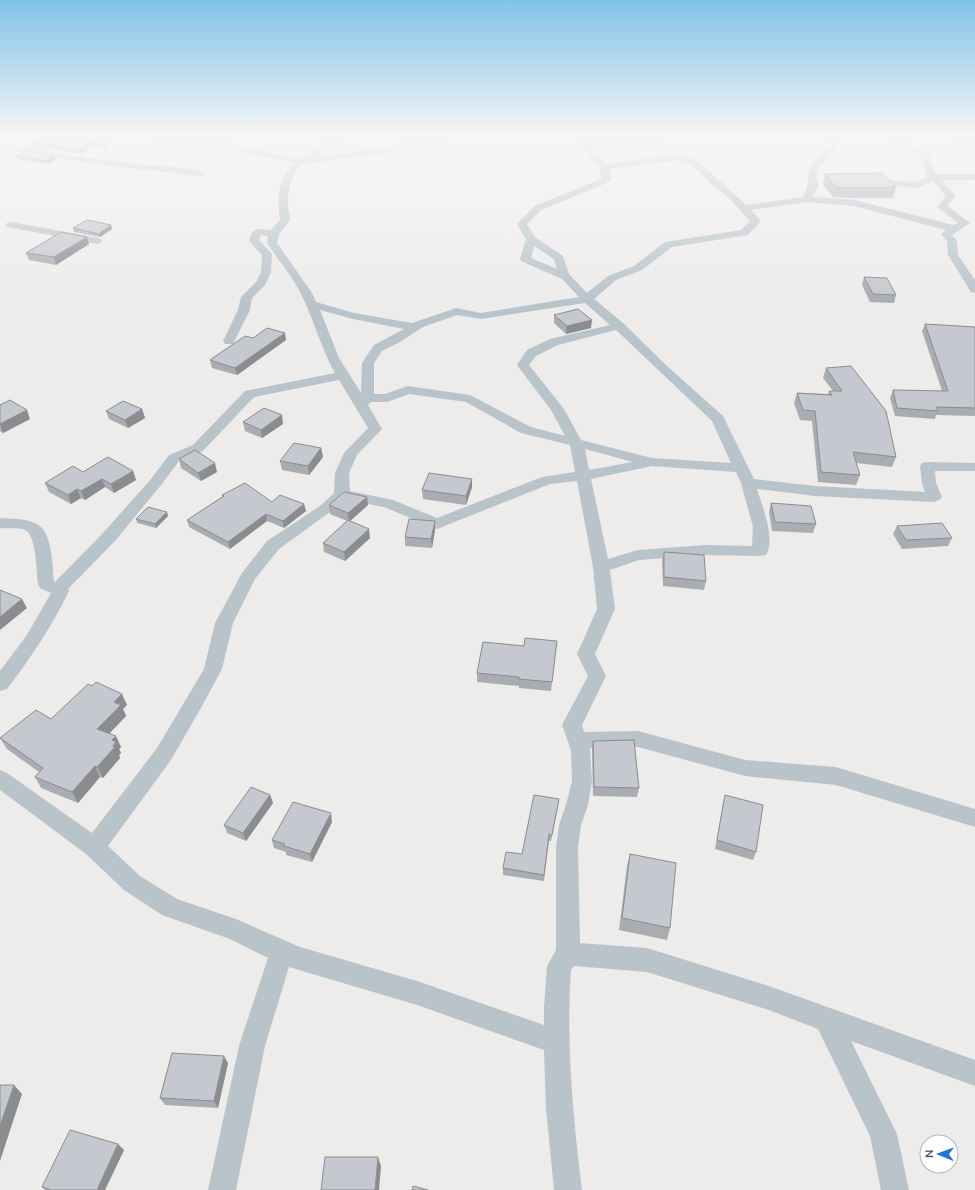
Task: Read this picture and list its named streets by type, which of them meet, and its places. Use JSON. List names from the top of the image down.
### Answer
{
  "north": "left"
}
